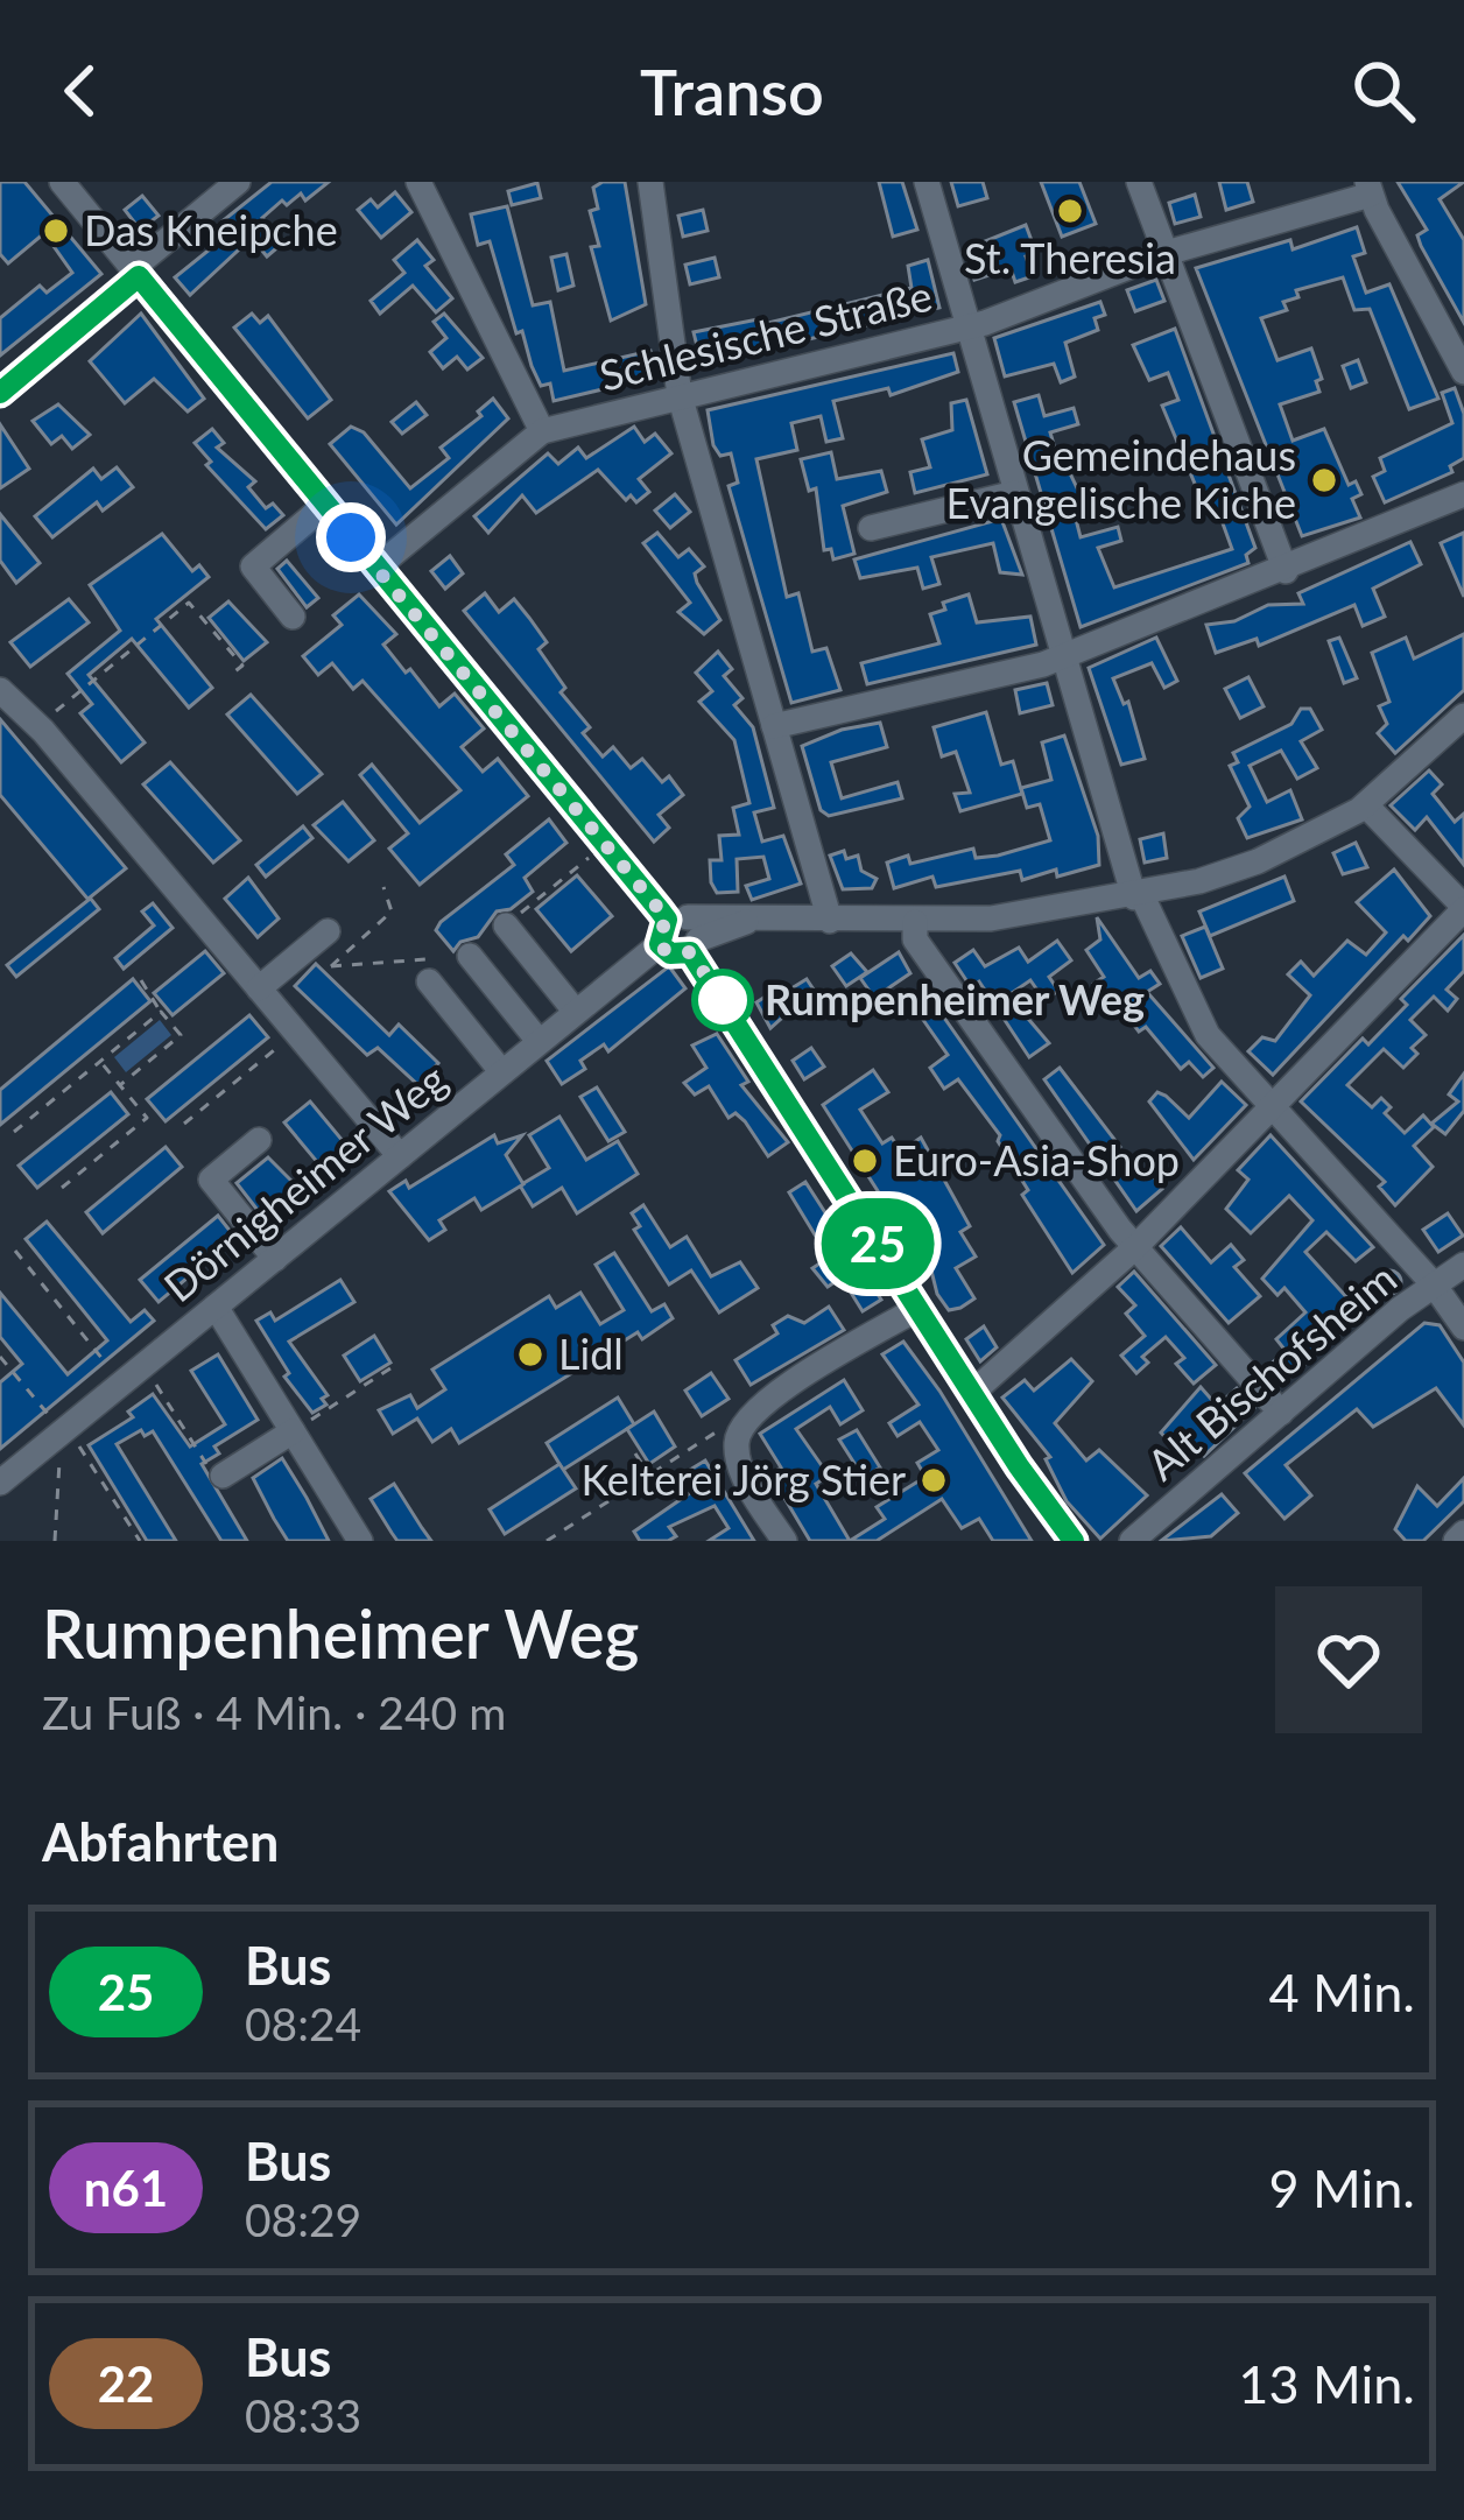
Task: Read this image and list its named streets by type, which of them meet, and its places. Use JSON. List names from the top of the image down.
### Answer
{
  "streets": {
    "street": ["Schlesische Straße", "Dörnigheimer Weg", "Alt Bischofsheim"]
  },
  "places": [
    "St. Theresia",
    "Das Kneipche",
    "Gemeindehaus Evangelische Kiche",
    "Rumpenheimer Weg",
    "Euro-Asia-Shop",
    "Lidl",
    "Kelterei Jörg Stier"
  ],
  "lines": ["bus line 25"],
  "page": {
    "header": "Transo",
    "on_map": "25",
    "heading": [
      ["Rumpenheimer Weg", "Zu Fuß · 4 Min. · 240 m"],
      "Abfahrten"
    ],
    "list": [
      {
        "mark": "25",
        "name": "Bus",
        "note": "08:24",
        "value": "4 Min."
      },
      {
        "mark": "n61",
        "name": "Bus",
        "note": "08:29",
        "value": "9 Min."
      },
      {
        "mark": "22",
        "name": "Bus",
        "note": "08:33",
        "value": "13 Min."
      }
    ]
  }
}
